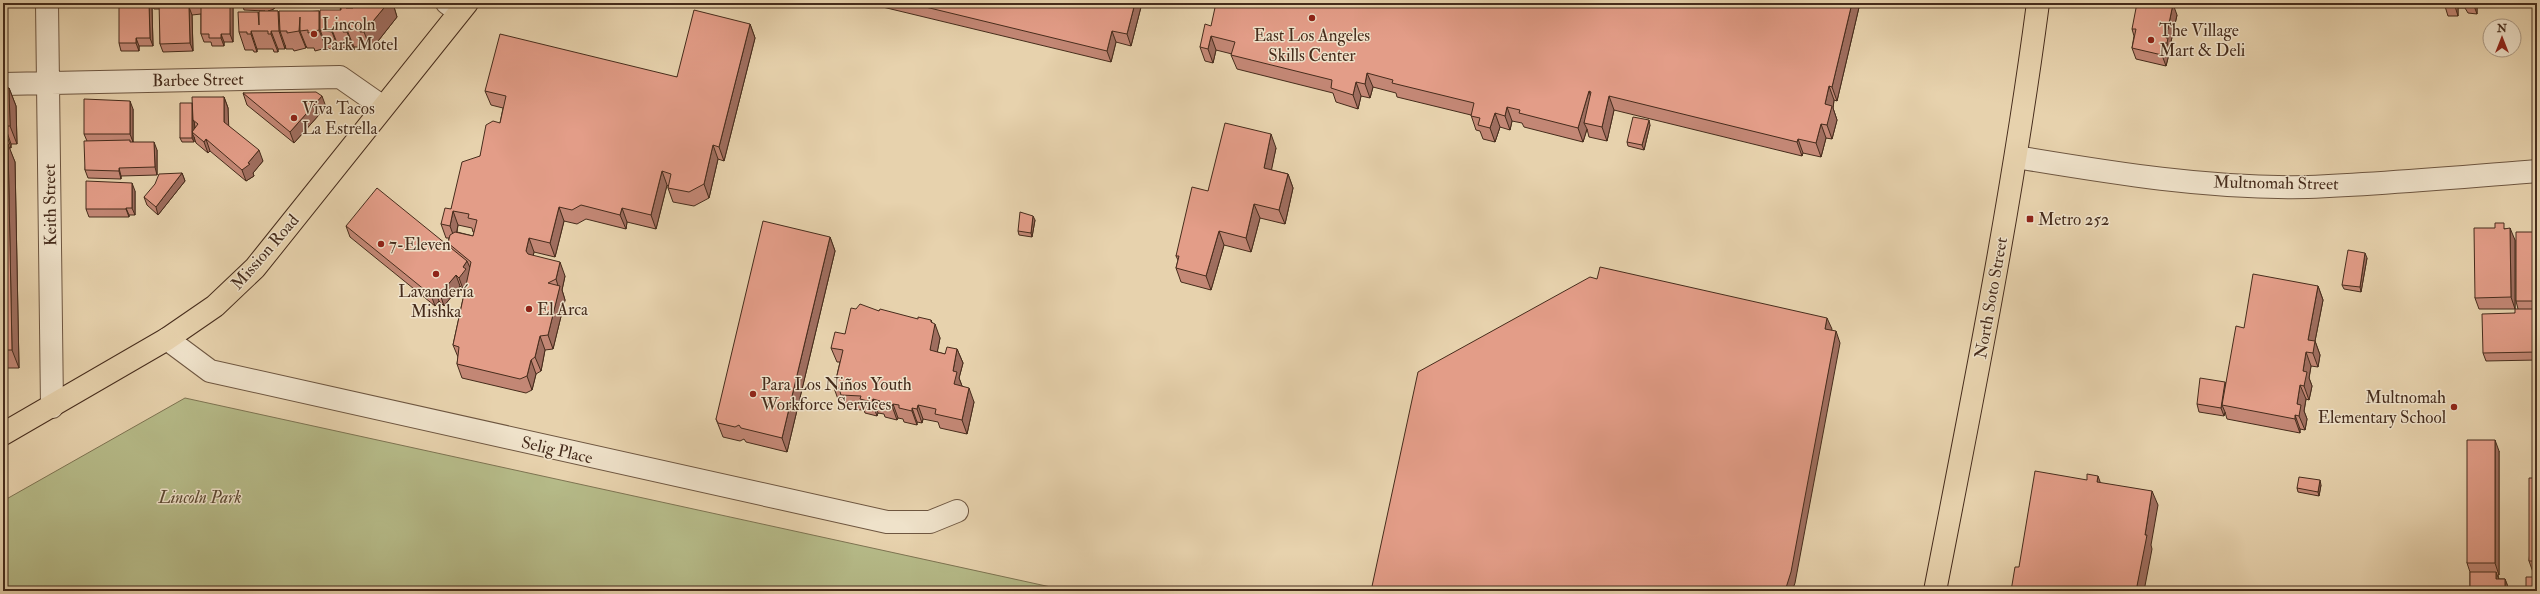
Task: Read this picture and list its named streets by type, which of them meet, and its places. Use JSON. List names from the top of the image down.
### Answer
{
  "streets": {
    "main road": ["Mission Road", "North Soto Street"],
    "street": [
      "Barbee Street",
      "Multnomah Street",
      "Keith Street",
      "Selig Place"
    ]
  },
  "crossings": [
    ["Barbee Street", "Keith Street"],
    ["Barbee Street", "Mission Road"],
    ["Multnomah Street", "North Soto Street"],
    ["Keith Street", "Mission Road"],
    ["Mission Road", "Selig Place"]
  ],
  "parks": ["Lincoln Park"],
  "places": {
    "other": [
      "East Los Angeles Skills Center",
      "Lincoln Park Motel",
      "The Village Mart & Deli",
      "Viva Tacos La Estrella",
      "7-Eleven",
      "Lavandería Mishka",
      "El Arca",
      "Para Los Niños Youth Workforce Services",
      "Multnomah Elementary School"
    ],
    "transit": ["Metro 252"]
  },
  "north": "top"
}
